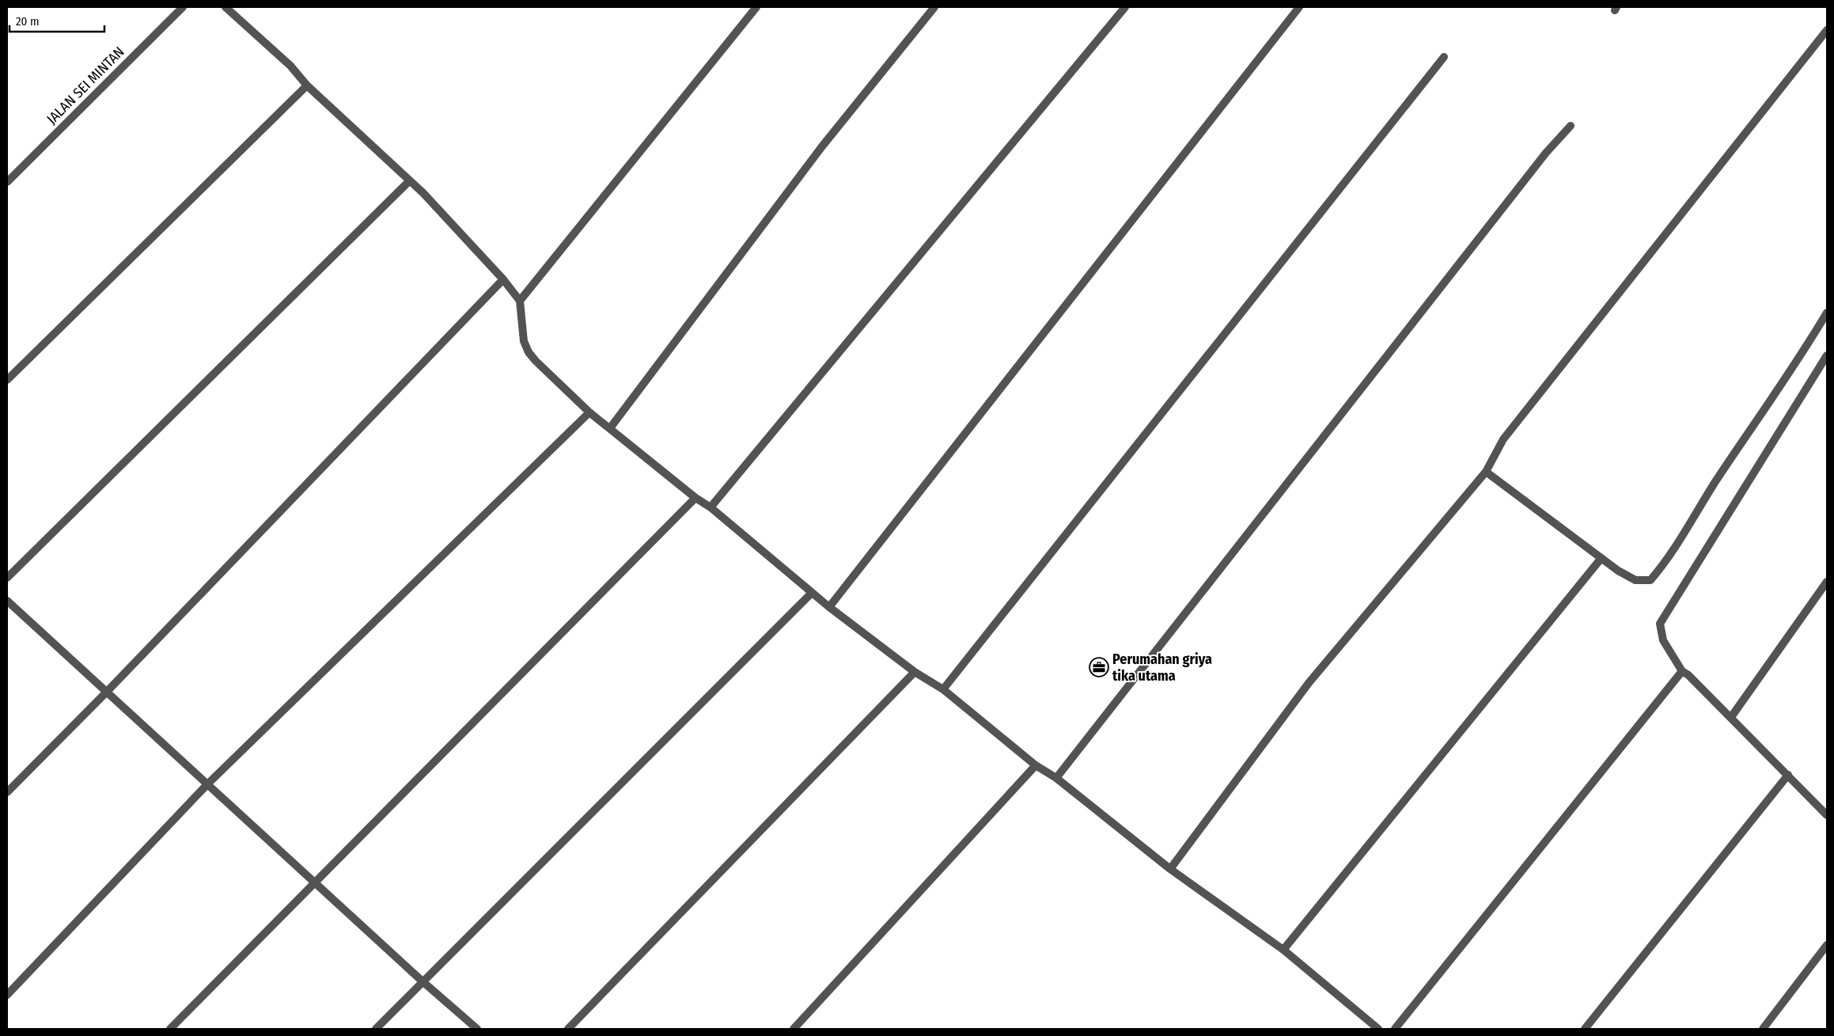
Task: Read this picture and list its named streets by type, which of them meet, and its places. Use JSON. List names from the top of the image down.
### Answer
{
  "streets": {
    "street": ["JALAN SEI MINTAN"]
  },
  "places": {
    "office": ["Perumahan griya tika utama"]
  },
  "scale_bar": "20 m"
}
